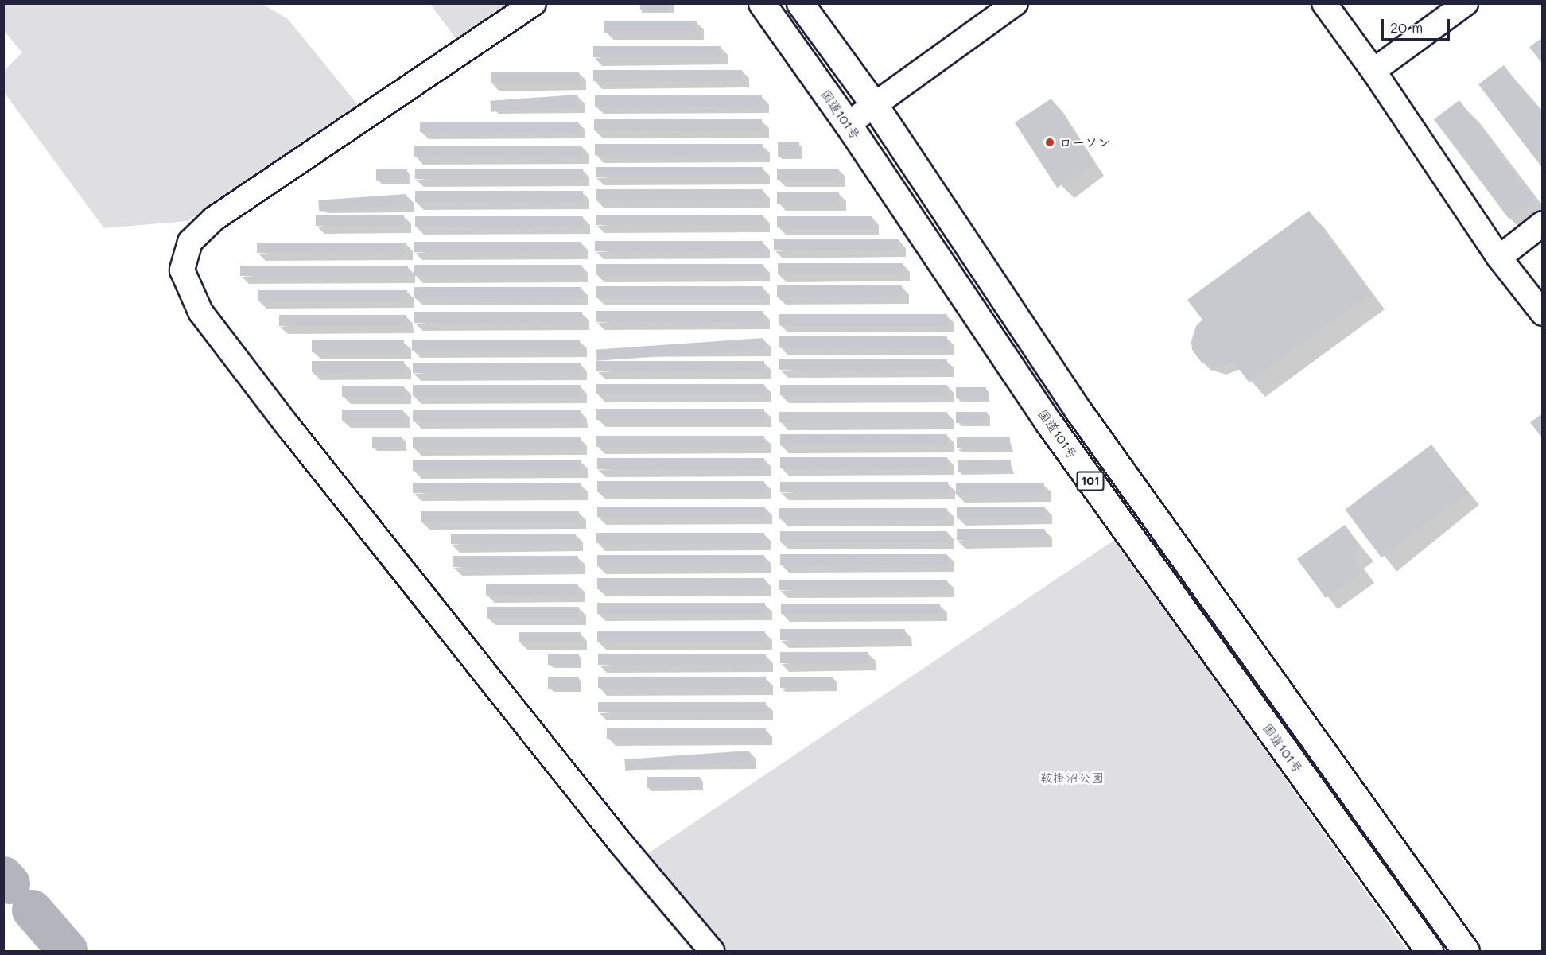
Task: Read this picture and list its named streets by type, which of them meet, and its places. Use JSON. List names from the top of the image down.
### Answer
{
  "streets": {
    "highway": ["国道101号", "101"]
  },
  "parks": ["鞍掛沼公園"],
  "places": ["ローソン"],
  "scale_bar": "20 m"
}
